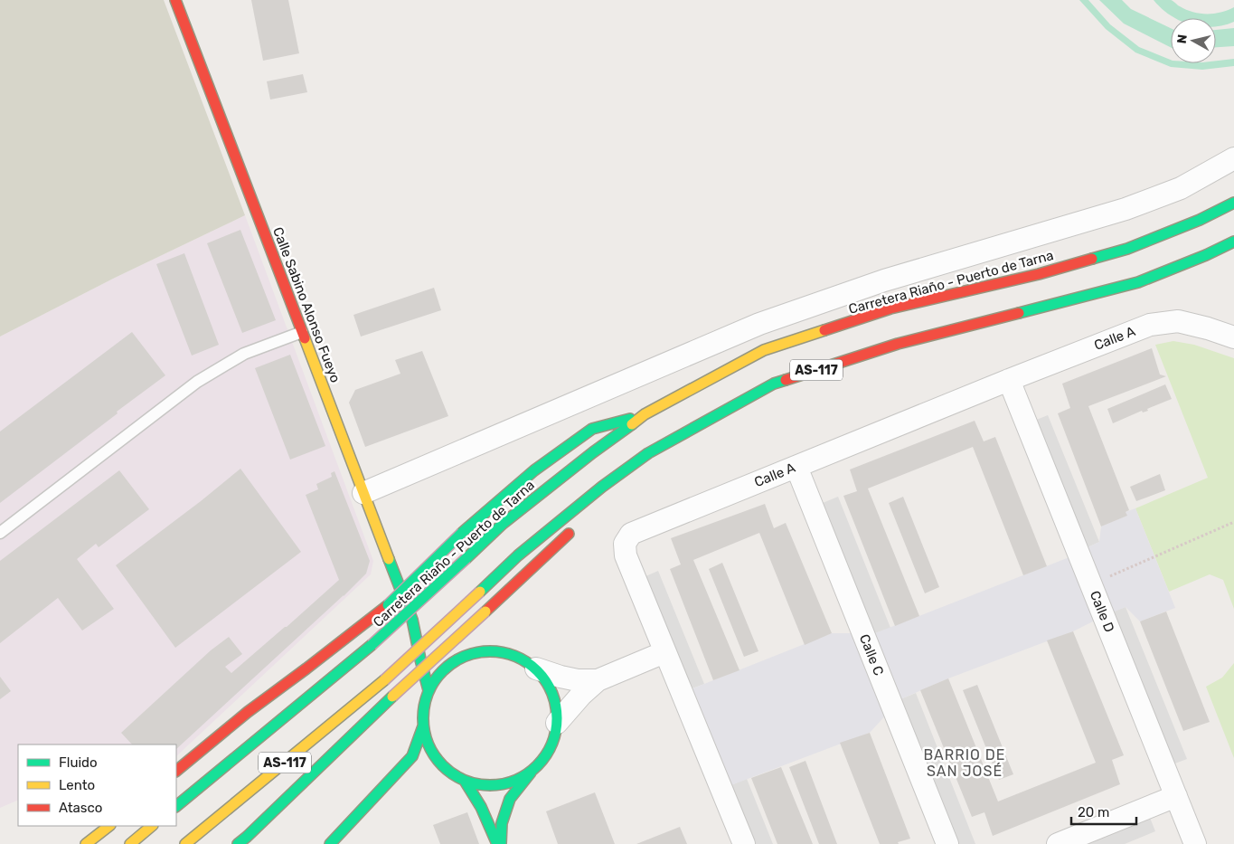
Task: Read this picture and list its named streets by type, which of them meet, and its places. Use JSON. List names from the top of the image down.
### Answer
{
  "streets": {
    "main road": ["Carretera Riaño - Puerto de Tarna", "Calle Sabino Alonso Fueyo", "AS-117"],
    "street": ["Calle A", "Calle D", "Calle C"]
  },
  "crossings": [
    ["Calle A", "Calle D"],
    ["Calle A", "Calle C"]
  ],
  "districts": ["BARRIO DE SAN JOSÉ"],
  "legend": ["Fluido", "Lento", "Atasco"],
  "scale_bar": "20 m",
  "north": "left"
}
